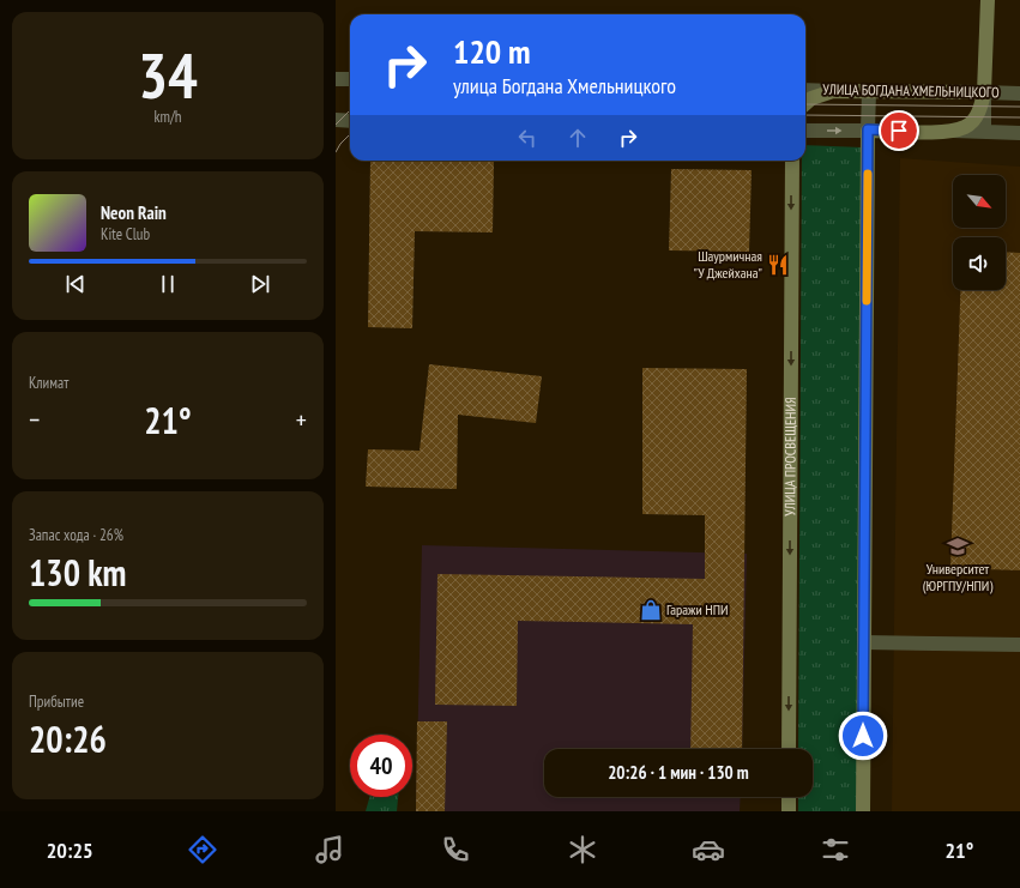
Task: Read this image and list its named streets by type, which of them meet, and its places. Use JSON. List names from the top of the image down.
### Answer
{
  "streets": {
    "street": ["УЛИЦА БОГДАНА ХМЕЛЬНИЦКОГО", "УЛИЦА ПРОСВЕЩЕНИЯ"]
  },
  "places": {
    "restaurant": ["Шаурмичная \"У Джейхана\""],
    "school or university": ["Университет (ЮРГПУ/НПИ)"],
    "shop": ["Гаражи НПИ"]
  },
  "north": "bottom right",
  "page": {
    "tile": [
      ["34", "km/h"],
      "Климат",
      ["Запас хода · 26%", "130 km"],
      ["Прибытие", "20:26"]
    ],
    "turn": ["120 m", "улица Богдана Хмельницкого"],
    "song": ["Neon Rain", "Kite Club"],
    "heat": ["−", "21°", "+"],
    "limit": "40",
    "trip": "20:26 · 1 мин · 130 m",
    "tabs": ["20:25", "21°"]
  }
}
